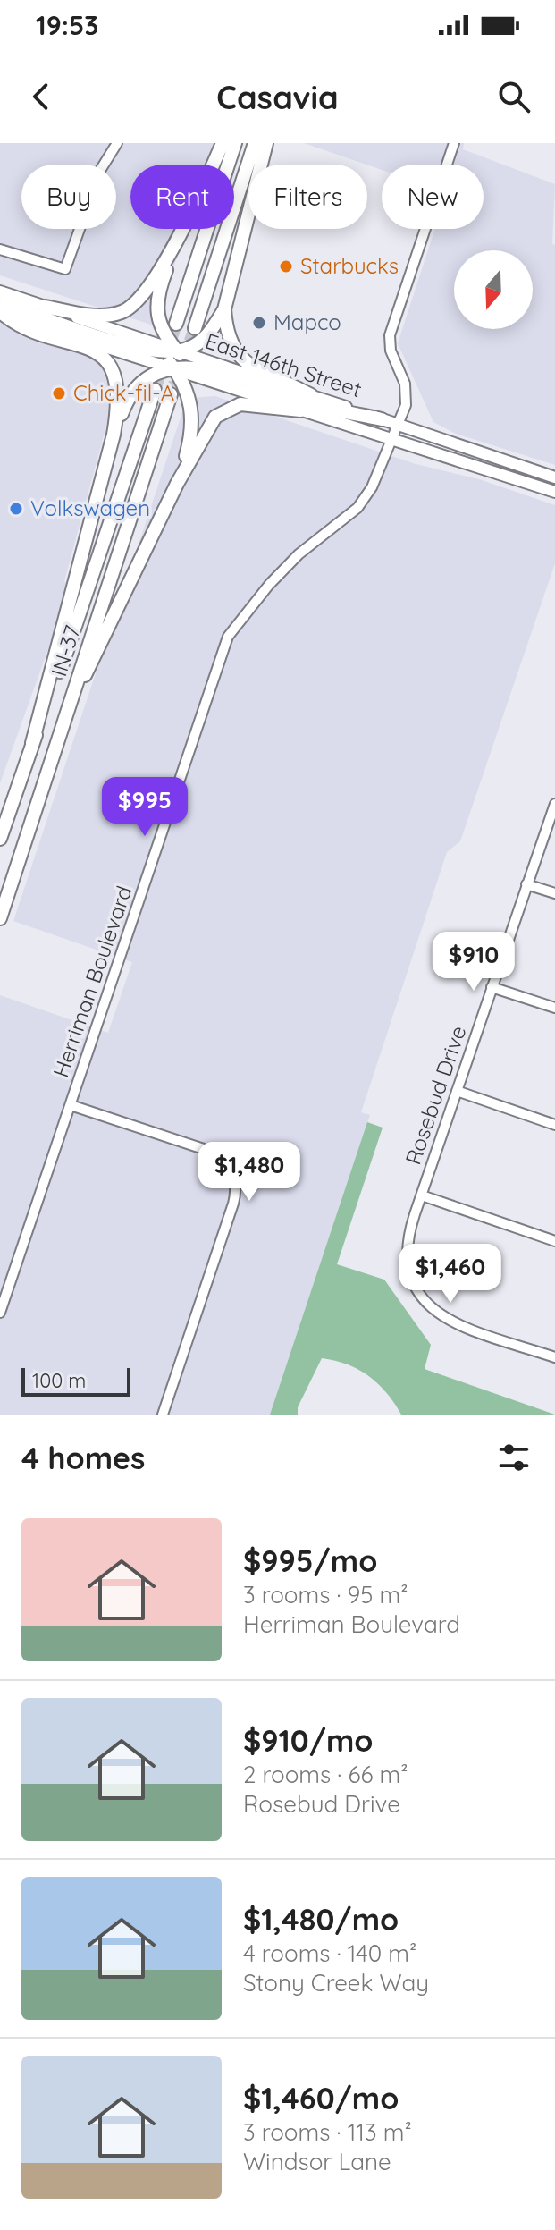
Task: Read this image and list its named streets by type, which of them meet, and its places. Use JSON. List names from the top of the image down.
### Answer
{
  "streets": {
    "highway": ["IN-37"],
    "main road": ["East 146th Street"],
    "street": ["Herriman Boulevard", "Rosebud Drive"]
  },
  "crossings": [
    ["East 146th Street", "Herriman Boulevard"]
  ],
  "places": [
    "Starbucks",
    "Mapco",
    "Chick-fil-A",
    "Volkswagen"
  ],
  "scale_bar": "100 m",
  "north": "bottom",
  "page": {
    "status": "19:53",
    "header": "Casavia",
    "chip": [
      "Buy",
      "Rent",
      "Filters",
      "New"
    ],
    "price": [
      "$995",
      "$910",
      "$1,480",
      "$1,460"
    ],
    "scale": "100 m",
    "heading": "4 homes",
    "list": [
      {
        "name": "$995/mo",
        "note": "3 rooms · 95 m² · Herriman Boulevard"
      },
      {
        "name": "$910/mo",
        "note": "2 rooms · 66 m² · Rosebud Drive"
      },
      {
        "name": "$1,480/mo",
        "note": "4 rooms · 140 m² · Stony Creek Way"
      },
      {
        "name": "$1,460/mo",
        "note": "3 rooms · 113 m² · Windsor Lane"
      }
    ]
  }
}
